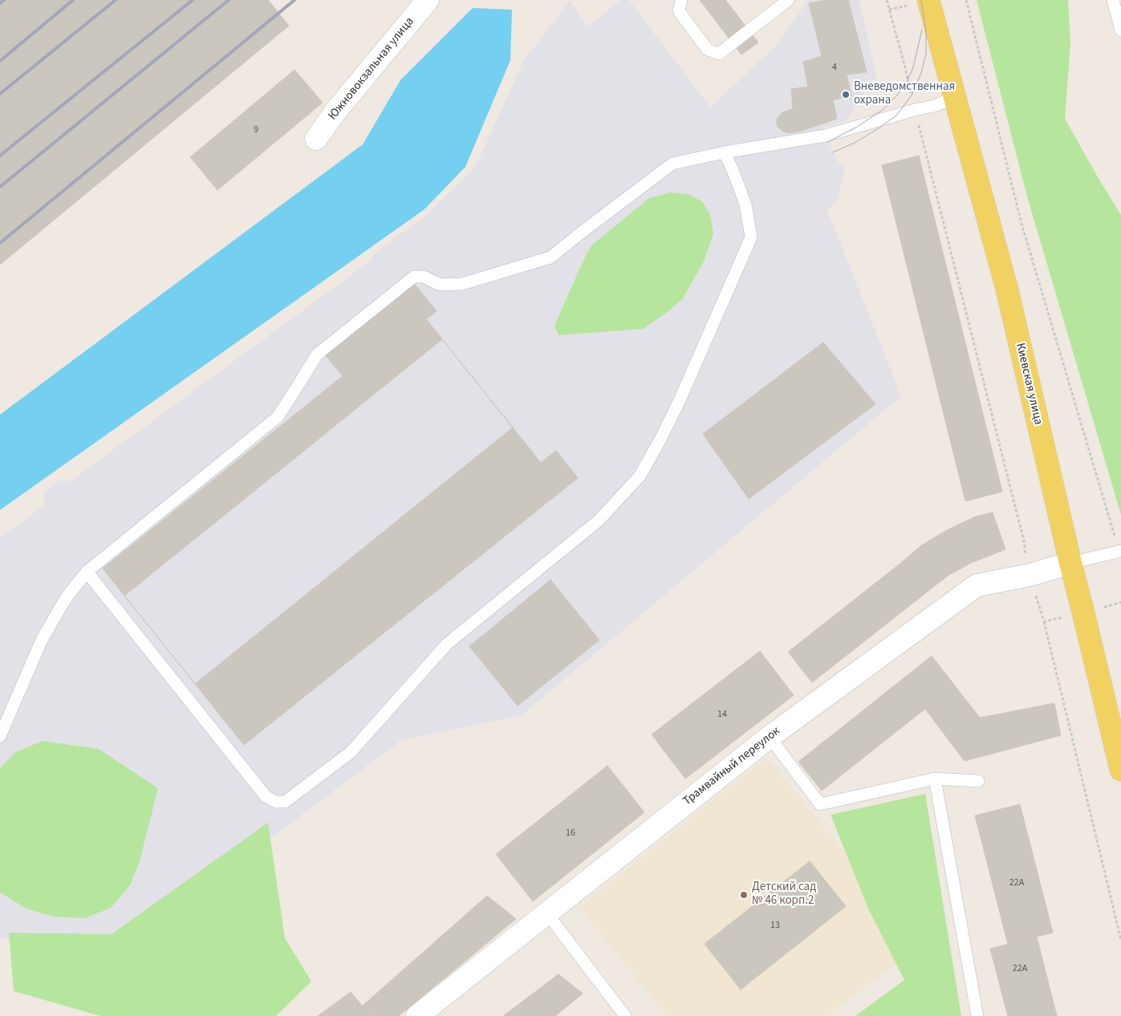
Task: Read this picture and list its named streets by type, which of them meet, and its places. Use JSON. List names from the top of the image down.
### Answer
{
  "streets": {
    "main road": ["Киевская улица"],
    "street": ["Южновокзальная улица", "Трамвайный переулок"]
  },
  "crossings": [
    ["Киевская улица", "Трамвайный переулок"]
  ],
  "places": ["Вневедомственная охрана", "Детский сад № 46 корп.2"],
  "house_numbers": [
    "4",
    "9",
    "14",
    "16",
    "22А",
    "13",
    "22А"
  ]
}
